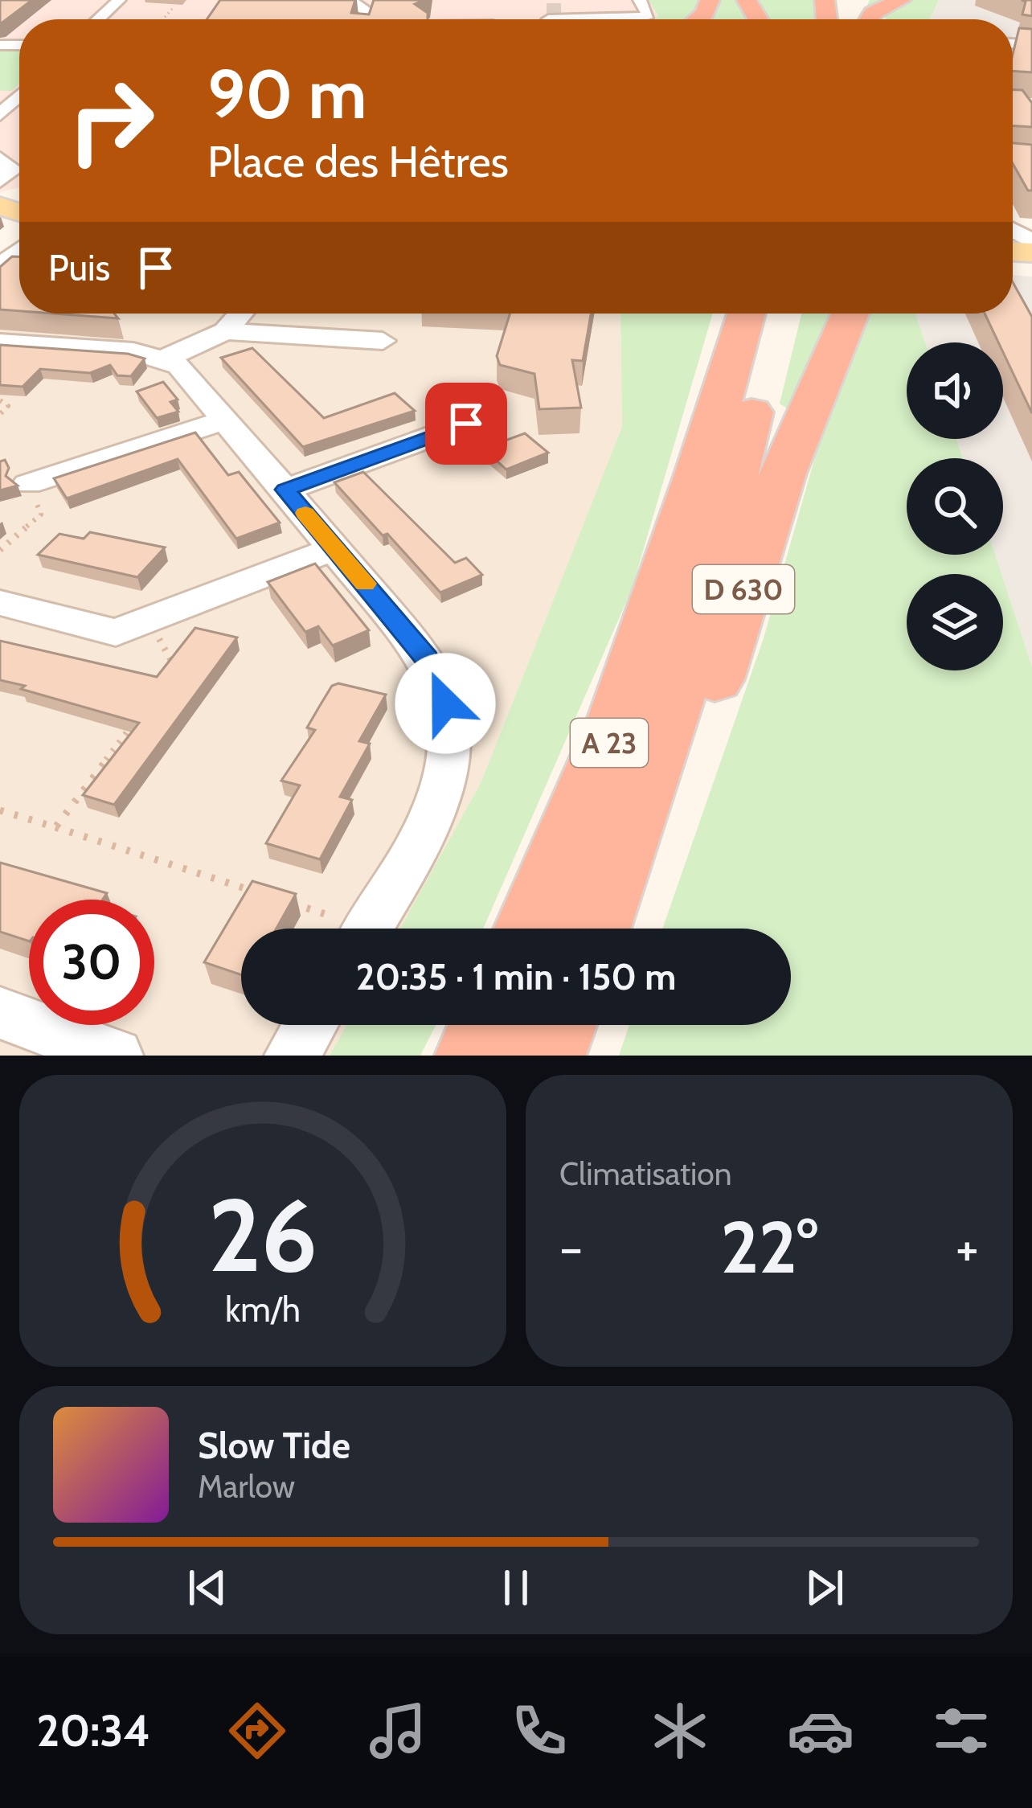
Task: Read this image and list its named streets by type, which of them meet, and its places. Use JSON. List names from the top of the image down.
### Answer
{
  "streets": {
    "highway": ["D 630", "A 23"]
  },
  "crossings": [
    ["D 630", "A 23"]
  ],
  "page": {
    "turn": ["90 m", "Place des Hêtres"],
    "then": "Puis",
    "limit": "30",
    "trip": "20:35 · 1 min · 150 m",
    "tile": "Climatisation",
    "heat": ["−", "22°", "+"],
    "song": ["Slow Tide", "Marlow"],
    "tabs": "20:34",
    "gauge": ["26", "km/h"]
  }
}
